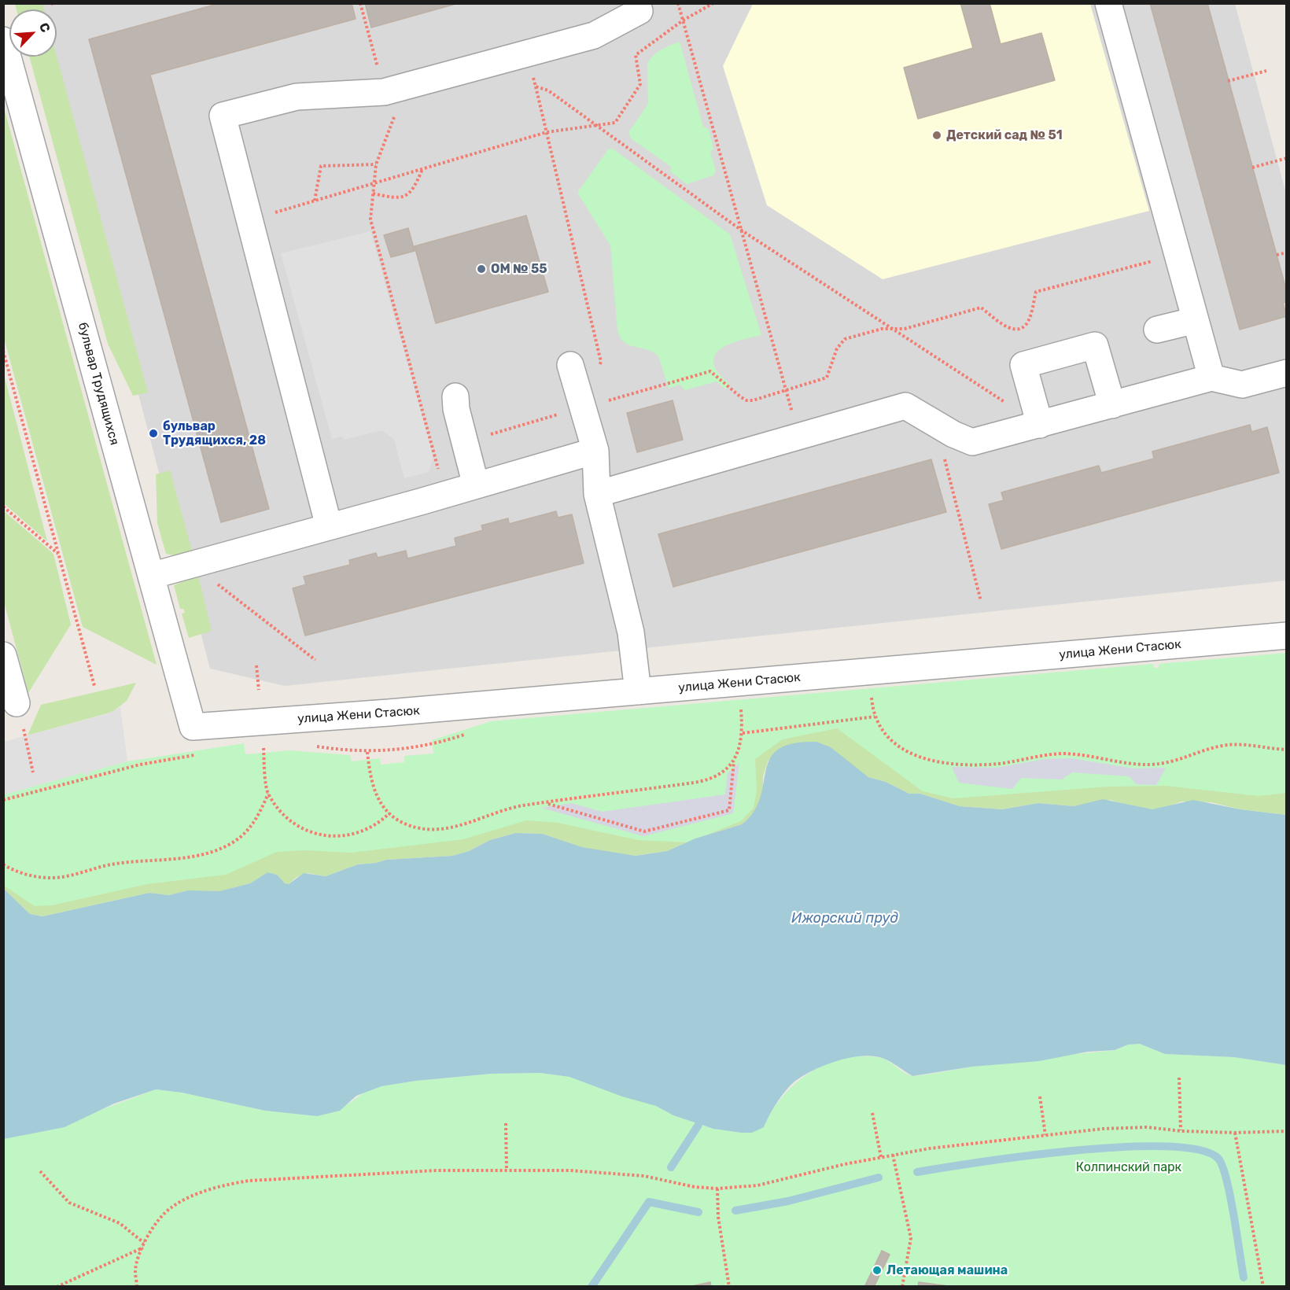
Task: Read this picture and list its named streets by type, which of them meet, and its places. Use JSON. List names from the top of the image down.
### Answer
{
  "streets": {
    "street": ["бульвар Трудящихся", "улица Жени Стасюк"]
  },
  "crossings": [
    ["бульвар Трудящихся", "улица Жени Стасюк"]
  ],
  "water": ["Ижорский пруд"],
  "parks": ["Колпинский парк"],
  "places": [
    "Детский сад № 51",
    "ОМ № 55",
    "бульвар Трудящихся, 28",
    "Летающая машина"
  ],
  "north": "top right"
}
